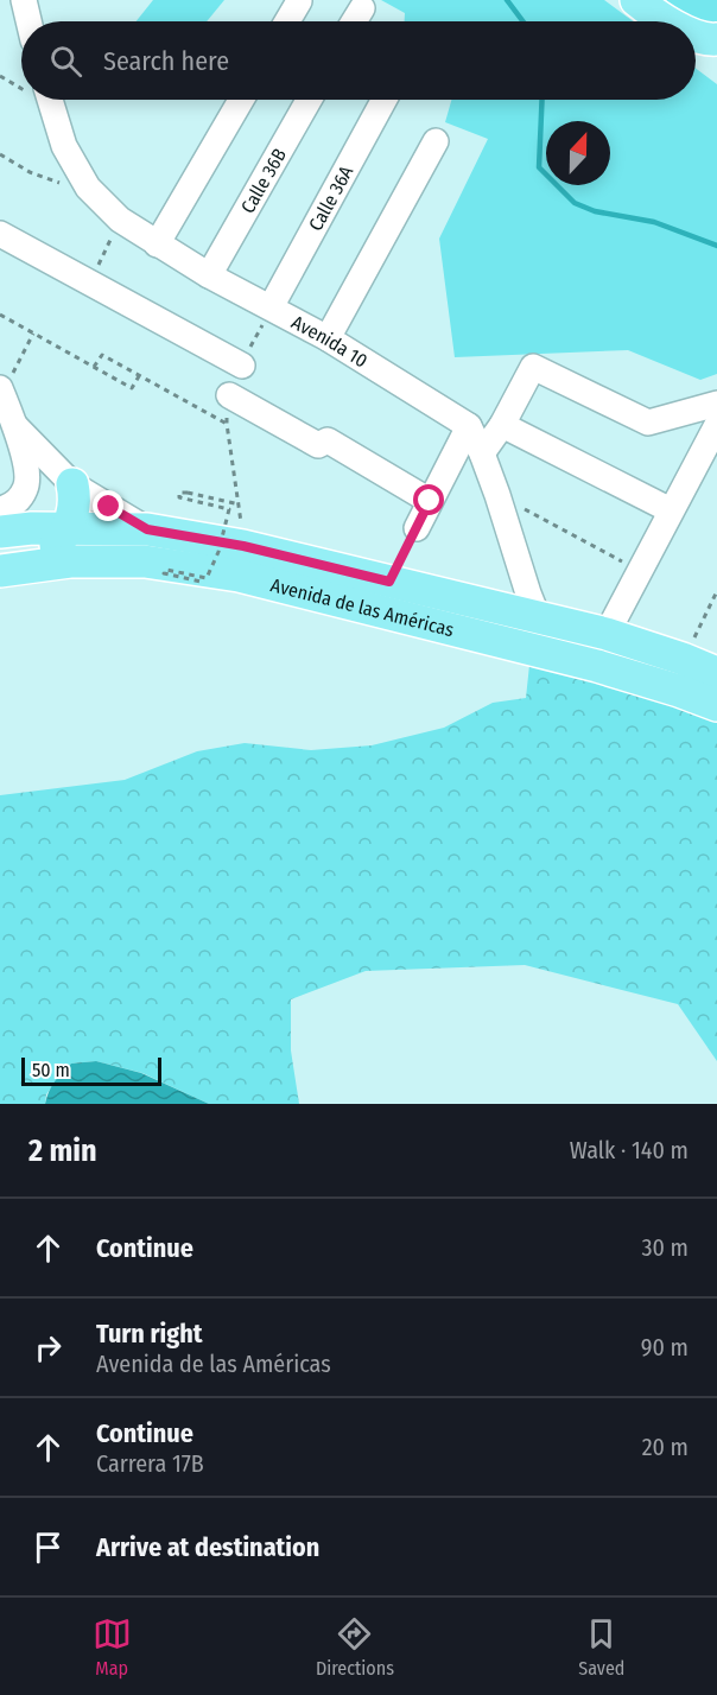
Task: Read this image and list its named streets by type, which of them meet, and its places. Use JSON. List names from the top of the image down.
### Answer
{
  "streets": {
    "main road": ["Avenida de las Américas"],
    "street": ["Calle 36B", "Calle 36A", "Avenida 10"]
  },
  "crossings": [
    ["Calle 36B", "Avenida 10"],
    ["Calle 36A", "Avenida 10"]
  ],
  "scale_bar": "50 m",
  "north": "top",
  "page": {
    "search": "Search here",
    "scale": "50 m",
    "heading": ["2 min", "Walk · 140 m"],
    "list": [
      ["Continue", "30 m"],
      ["Turn right", "Avenida de las Américas", "90 m"],
      ["Continue", "Carrera 17B", "20 m"],
      "Arrive at destination"
    ],
    "nav": ["Map", "Directions", "Saved"]
  }
}
